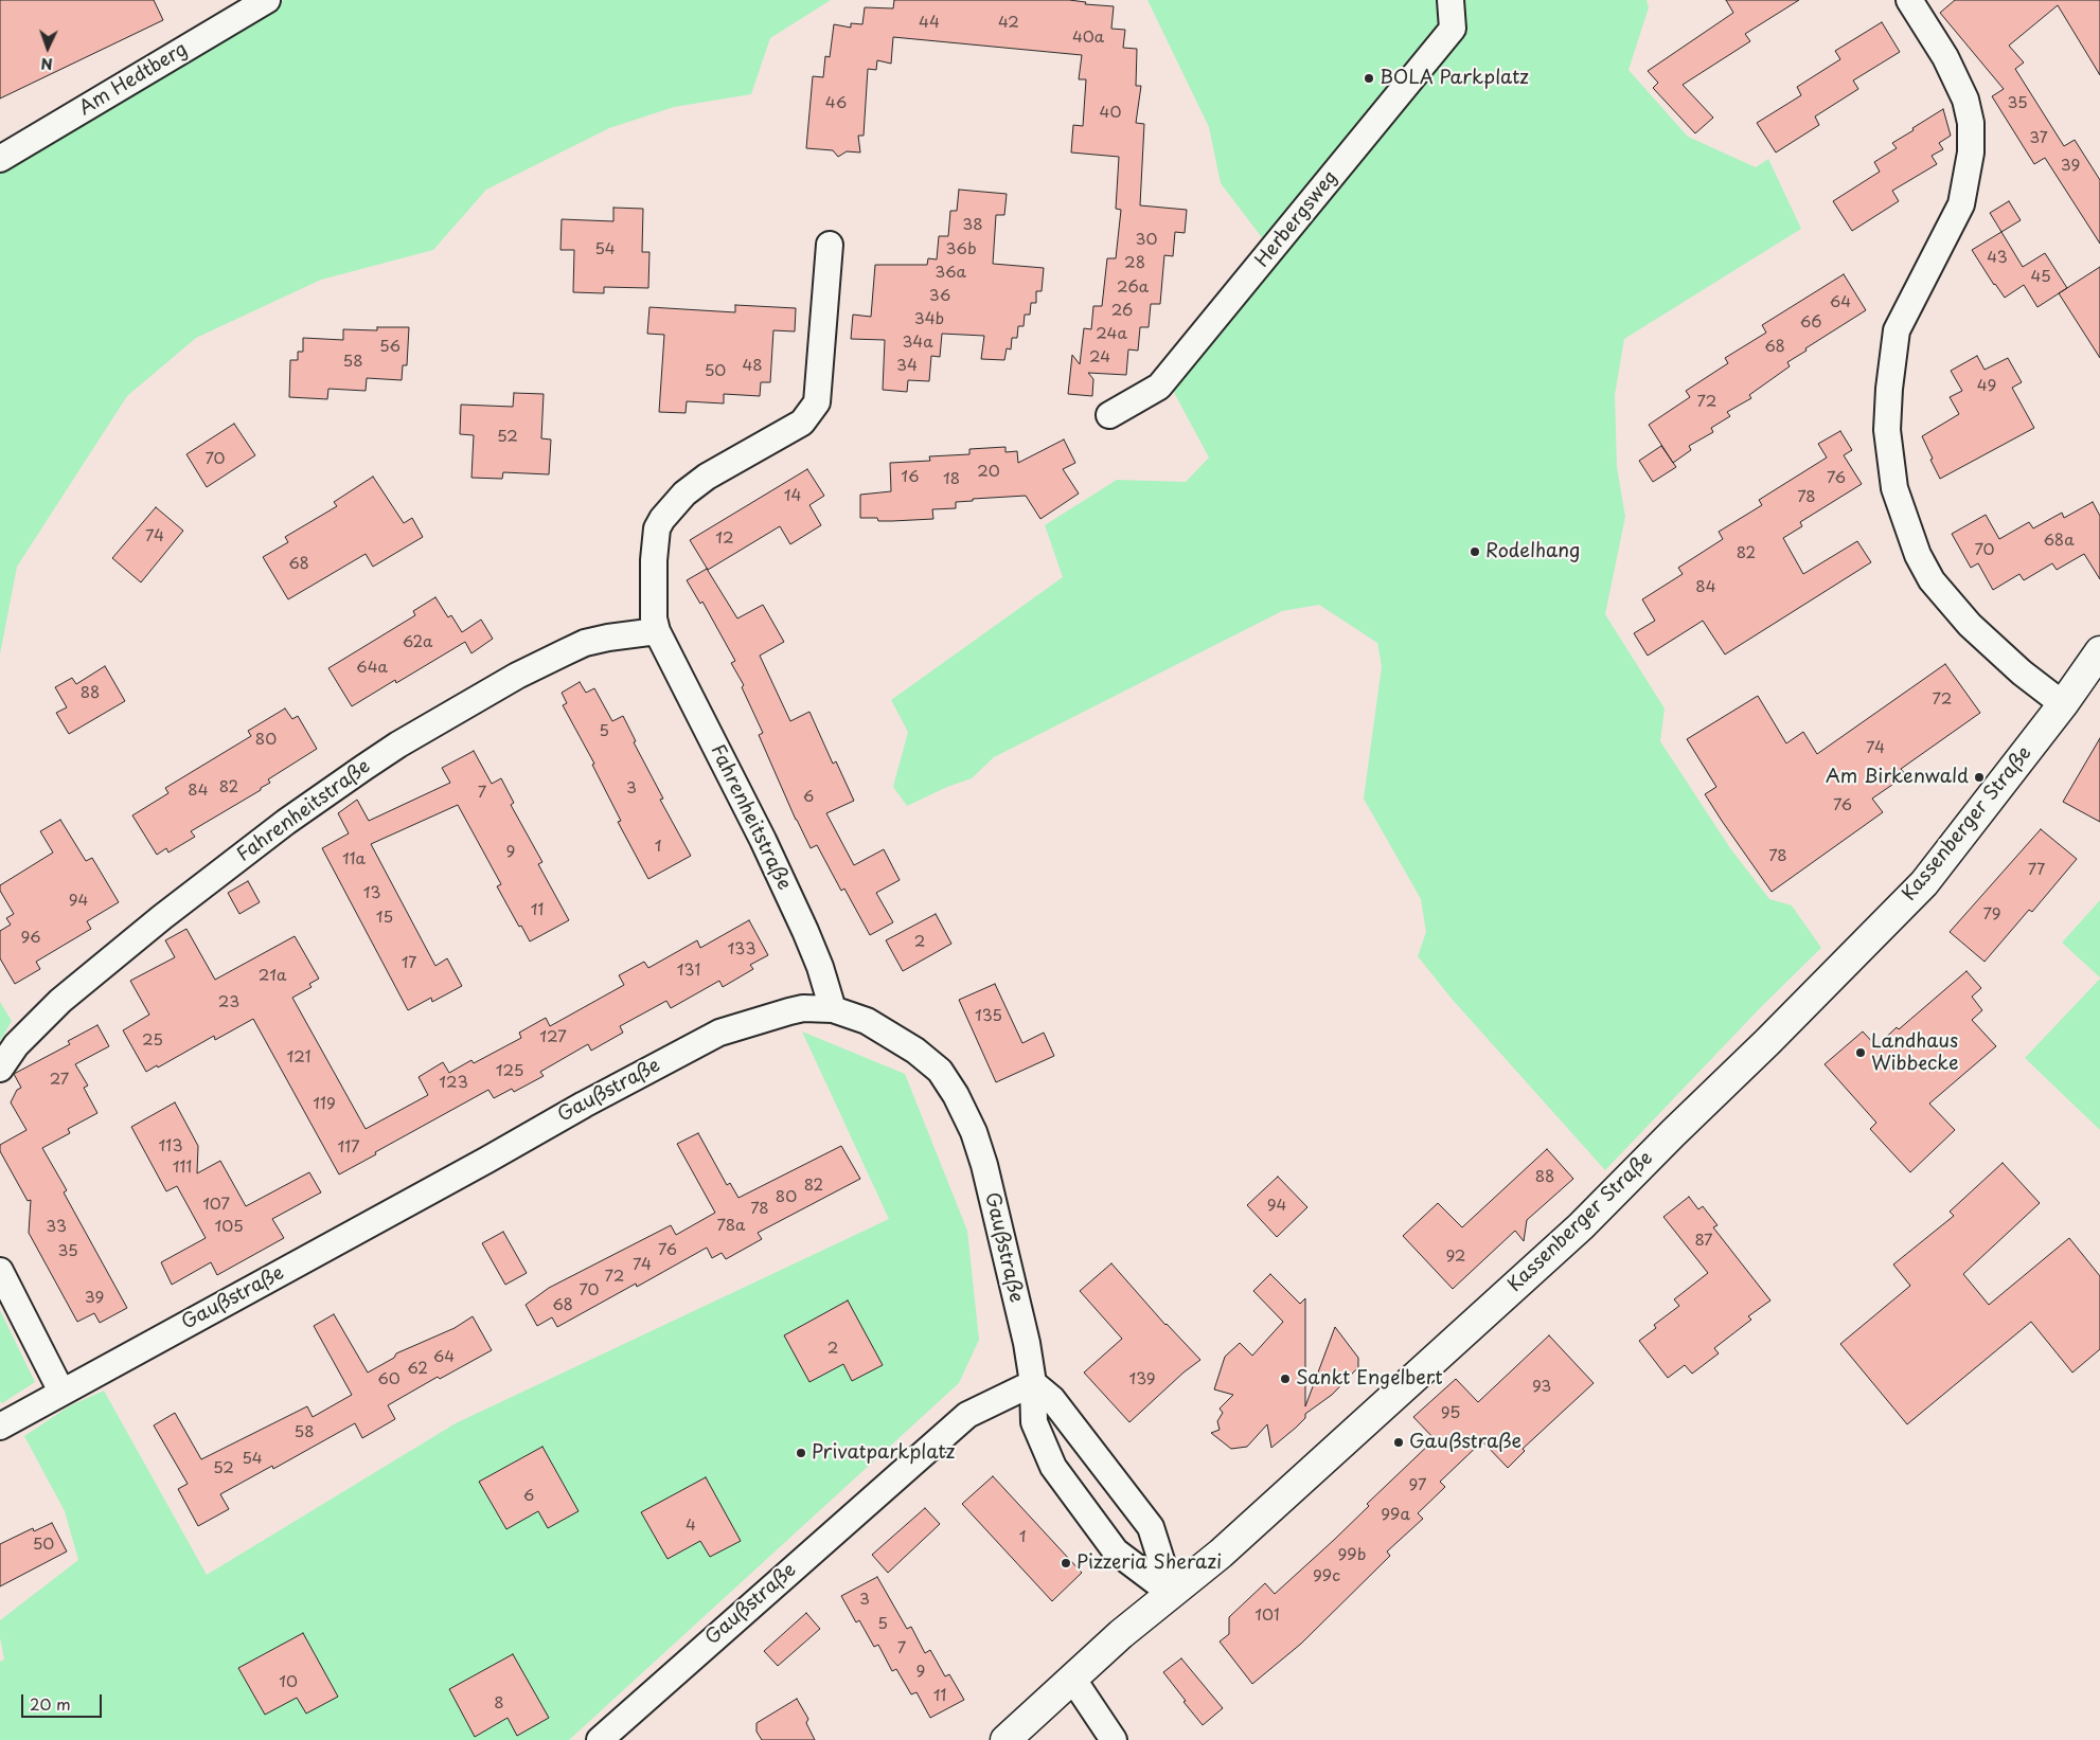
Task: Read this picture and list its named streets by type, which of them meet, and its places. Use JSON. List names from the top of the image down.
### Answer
{
  "streets": {
    "street": [
      "Am Hedtberg",
      "Herbergsweg",
      "Fahrenheitstraße",
      "Kassenberger Straße",
      "Gaußstraße"
    ]
  },
  "crossings": [
    ["Fahrenheitstraße", "Gaußstraße"],
    ["Kassenberger Straße", "Gaußstraße"]
  ],
  "places": [
    "BOLA Parkplatz",
    "Rodelhang",
    "Am Birkenwald",
    "Landhaus Wibbecke",
    "Sankt Engelbert",
    "Gaußstraße",
    "Privatparkplatz",
    "Pizzeria Sherazi"
  ],
  "house_numbers": [
    "44",
    "42",
    "40a",
    "46",
    "35",
    "40",
    "37",
    "39",
    "38",
    "30",
    "54",
    "36b",
    "43",
    "28",
    "36a",
    "45",
    "26a",
    "36",
    "64",
    "26",
    "34b",
    "66",
    "24a",
    "34a",
    "56",
    "68",
    "24",
    "58",
    "48",
    "34",
    "50",
    "49",
    "72",
    "52",
    "70",
    "20",
    "16",
    "76",
    "18",
    "14",
    "78",
    "74",
    "12",
    "68a",
    "70",
    "82",
    "68",
    "84",
    "62a",
    "64a",
    "88",
    "72",
    "5",
    "80",
    "74",
    "82",
    "3",
    "84",
    "7",
    "6",
    "76",
    "1",
    "9",
    "78",
    "11a",
    "77",
    "13",
    "94",
    "11",
    "79",
    "15",
    "96",
    "2",
    "133",
    "17",
    "131",
    "21a",
    "23",
    "135",
    "127",
    "25",
    "121",
    "125",
    "27",
    "123",
    "119",
    "113",
    "117",
    "111",
    "88",
    "82",
    "80",
    "107",
    "94",
    "78",
    "78a",
    "33",
    "105",
    "87",
    "76",
    "35",
    "92",
    "74",
    "72",
    "70",
    "39",
    "68",
    "2",
    "64",
    "62",
    "60",
    "139",
    "93",
    "95",
    "58",
    "54",
    "52",
    "97",
    "6",
    "99a",
    "4",
    "1",
    "50",
    "99b",
    "99c",
    "3",
    "101",
    "5",
    "7",
    "9",
    "10",
    "11",
    "8"
  ],
  "scale_bar": "20 m",
  "north": "bottom"
}
